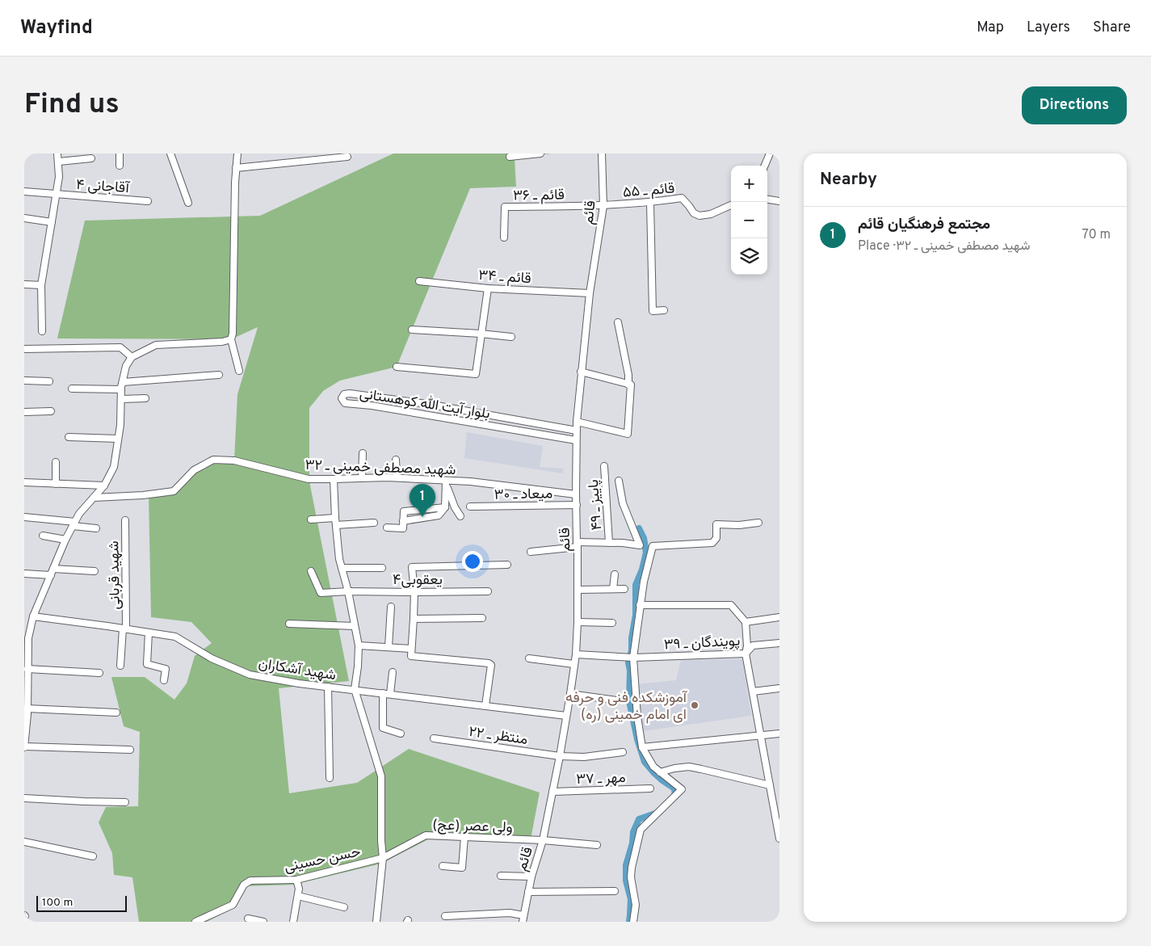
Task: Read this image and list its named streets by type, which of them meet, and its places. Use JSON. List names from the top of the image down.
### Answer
{
  "streets": {
    "street": [
      "آقاجانی ۴",
      "قائم ـ ۵۵",
      "قائم ـ ۳۶",
      "قائم",
      "قائم ـ ۳۴",
      "بلوار آیت الله کوهستانی",
      "شهید مصطفی خمینی ـ ۳۲",
      "میعاد ـ ۳۰",
      "پاییز ـ ۴۹",
      "شهید قربانی",
      "یعقوبی۴",
      "پویندگان ـ ۳۹",
      "شهید آشکاران",
      "منتظر ـ ۲۲",
      "مهر ـ ۳۷",
      "ولی عصر (عج)",
      "حسن حسینی"
    ]
  },
  "crossings": [
    ["قائم ـ ۵۵", "قائم ـ ۳۶"],
    ["قائم ـ ۵۵", "قائم"],
    ["قائم ـ ۳۶", "قائم"],
    ["قائم", "قائم ـ ۳۴"],
    ["قائم", "بلوار آیت الله کوهستانی"],
    ["قائم", "شهید مصطفی خمینی ـ ۳۲"],
    ["قائم", "میعاد ـ ۳۰"],
    ["قائم", "پاییز ـ ۴۹"],
    ["قائم", "پویندگان ـ ۳۹"],
    ["قائم", "شهید آشکاران"],
    ["قائم", "منتظر ـ ۲۲"],
    ["قائم", "مهر ـ ۳۷"],
    ["قائم", "ولی عصر (عج)"],
    ["شهید قربانی", "شهید آشکاران"],
    ["ولی عصر (عج)", "حسن حسینی"]
  ],
  "places": ["آموزشکده فنی و حرفه ای امام خمینی (ره)"],
  "scale_bar": "100 m",
  "page": {
    "header": "Wayfind",
    "nav": ["Map", "Layers", "Share"],
    "buttons": "Directions",
    "title": "Find us",
    "heading": "Nearby",
    "map_buttons": ["+", "−"],
    "list": [
      {
        "mark": "1",
        "name": "مجتمع فرهنگیان قائم",
        "note": "Place · شهید مصطفی خمینی ـ ۳۲",
        "value": "70 m"
      }
    ],
    "pins": "1",
    "scale": "100 m"
  }
}
